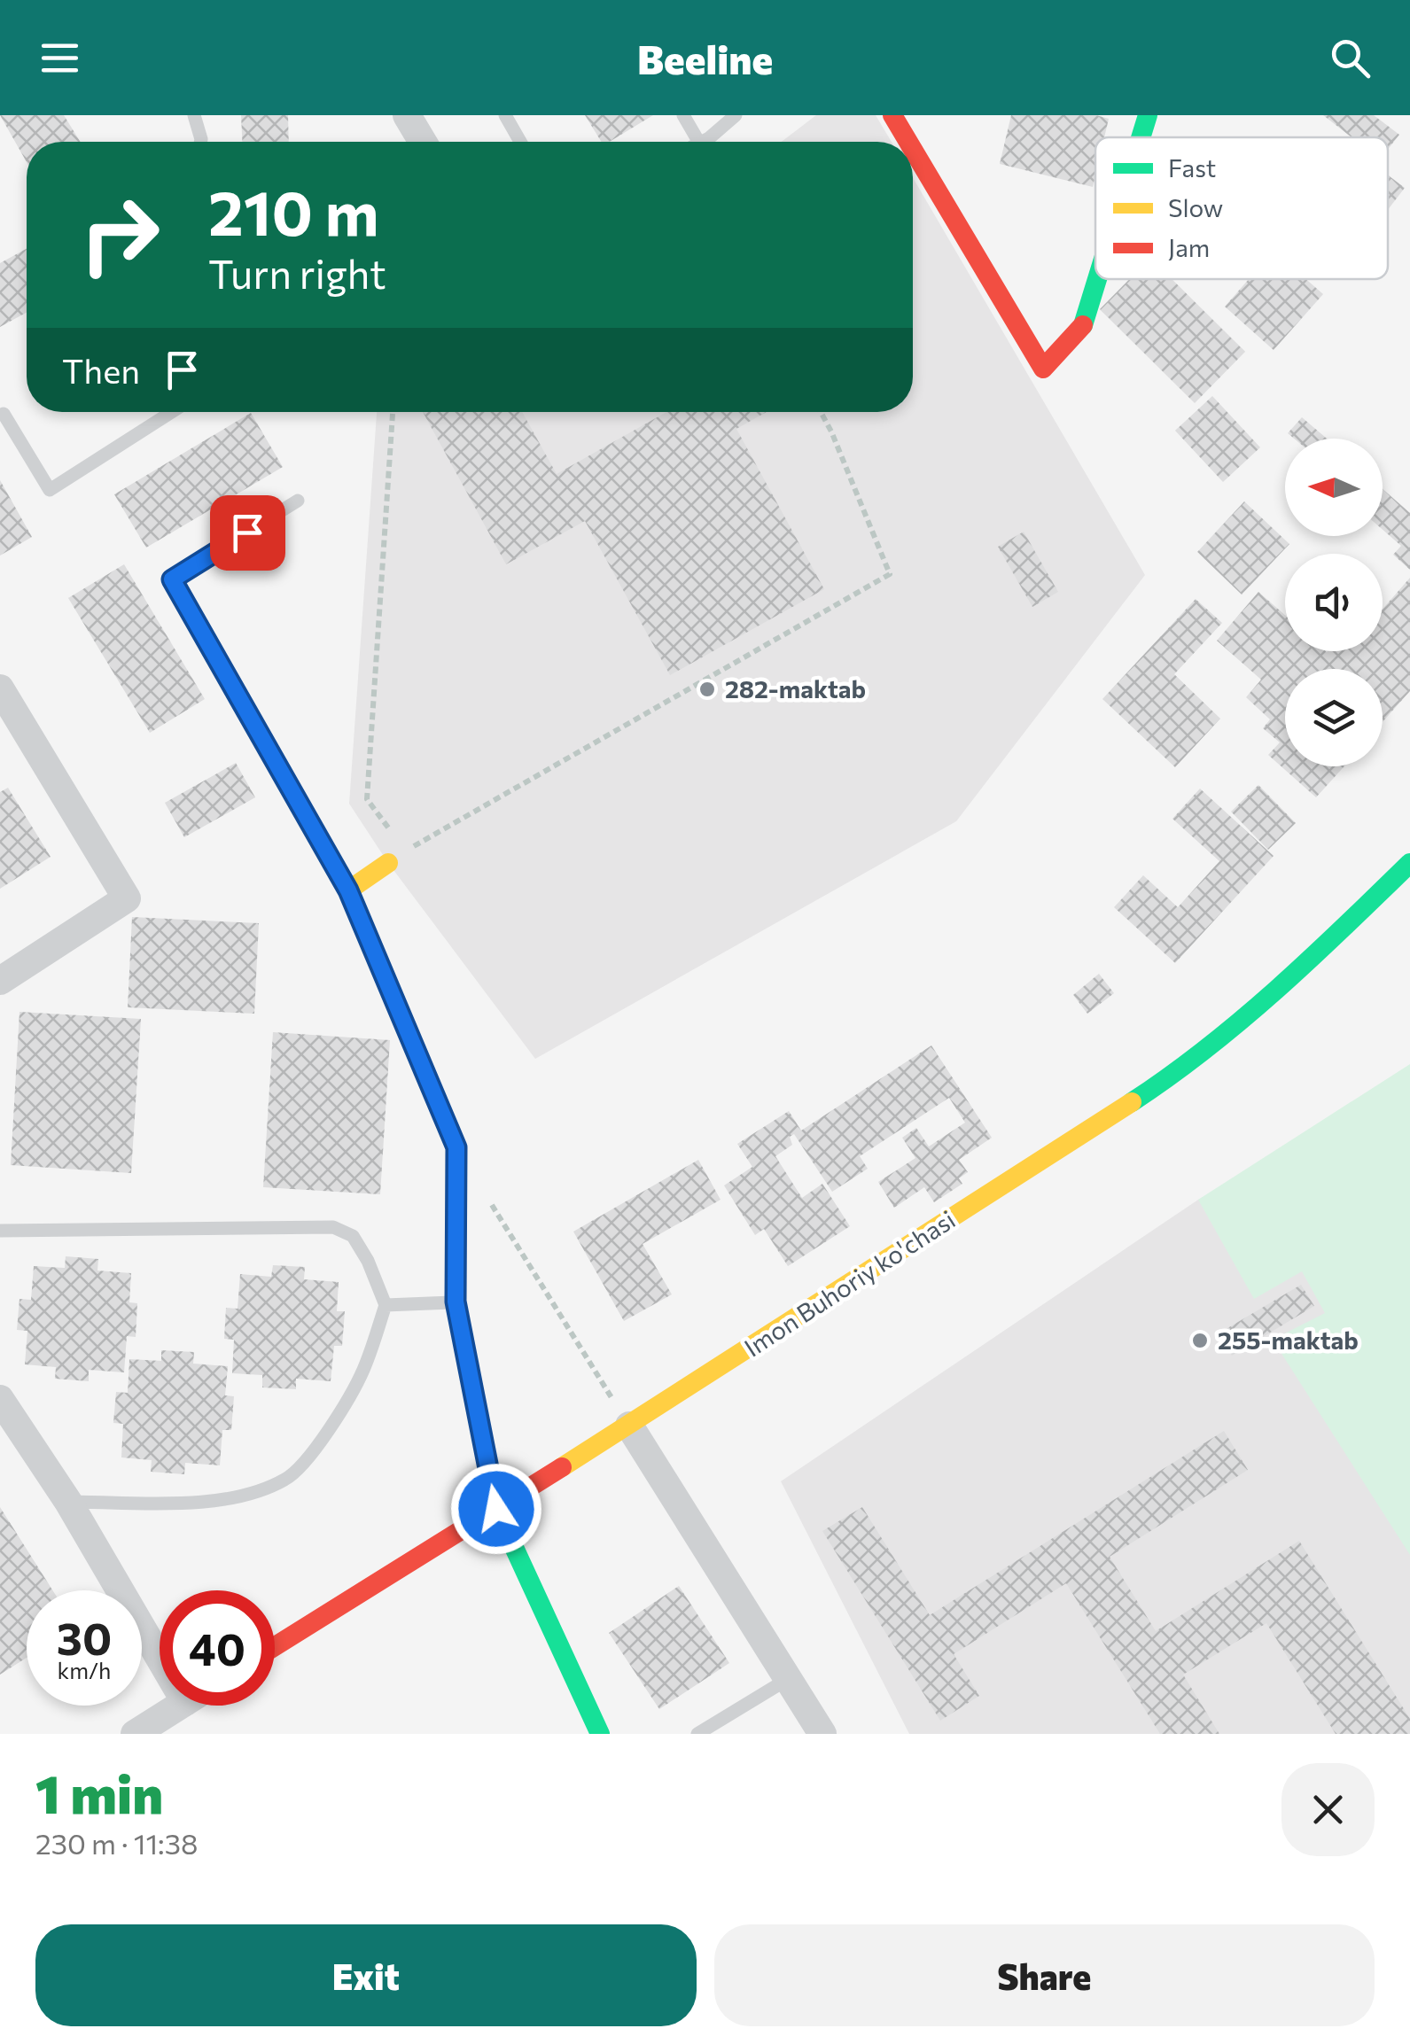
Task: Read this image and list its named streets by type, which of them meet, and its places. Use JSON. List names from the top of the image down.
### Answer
{
  "streets": {
    "street": ["Imon Buhoriy ko'chasi"]
  },
  "places": ["282-maktab", "255-maktab"],
  "legend": ["Fast", "Slow", "Jam"],
  "north": "left",
  "page": {
    "header": "Beeline",
    "turn": ["210 m", "Turn right"],
    "then": "Then",
    "speed": "30 km/h",
    "limit": "40",
    "heading": ["1 min", "230 m · 11:38"],
    "buttons": ["Exit", "Share"]
  }
}
